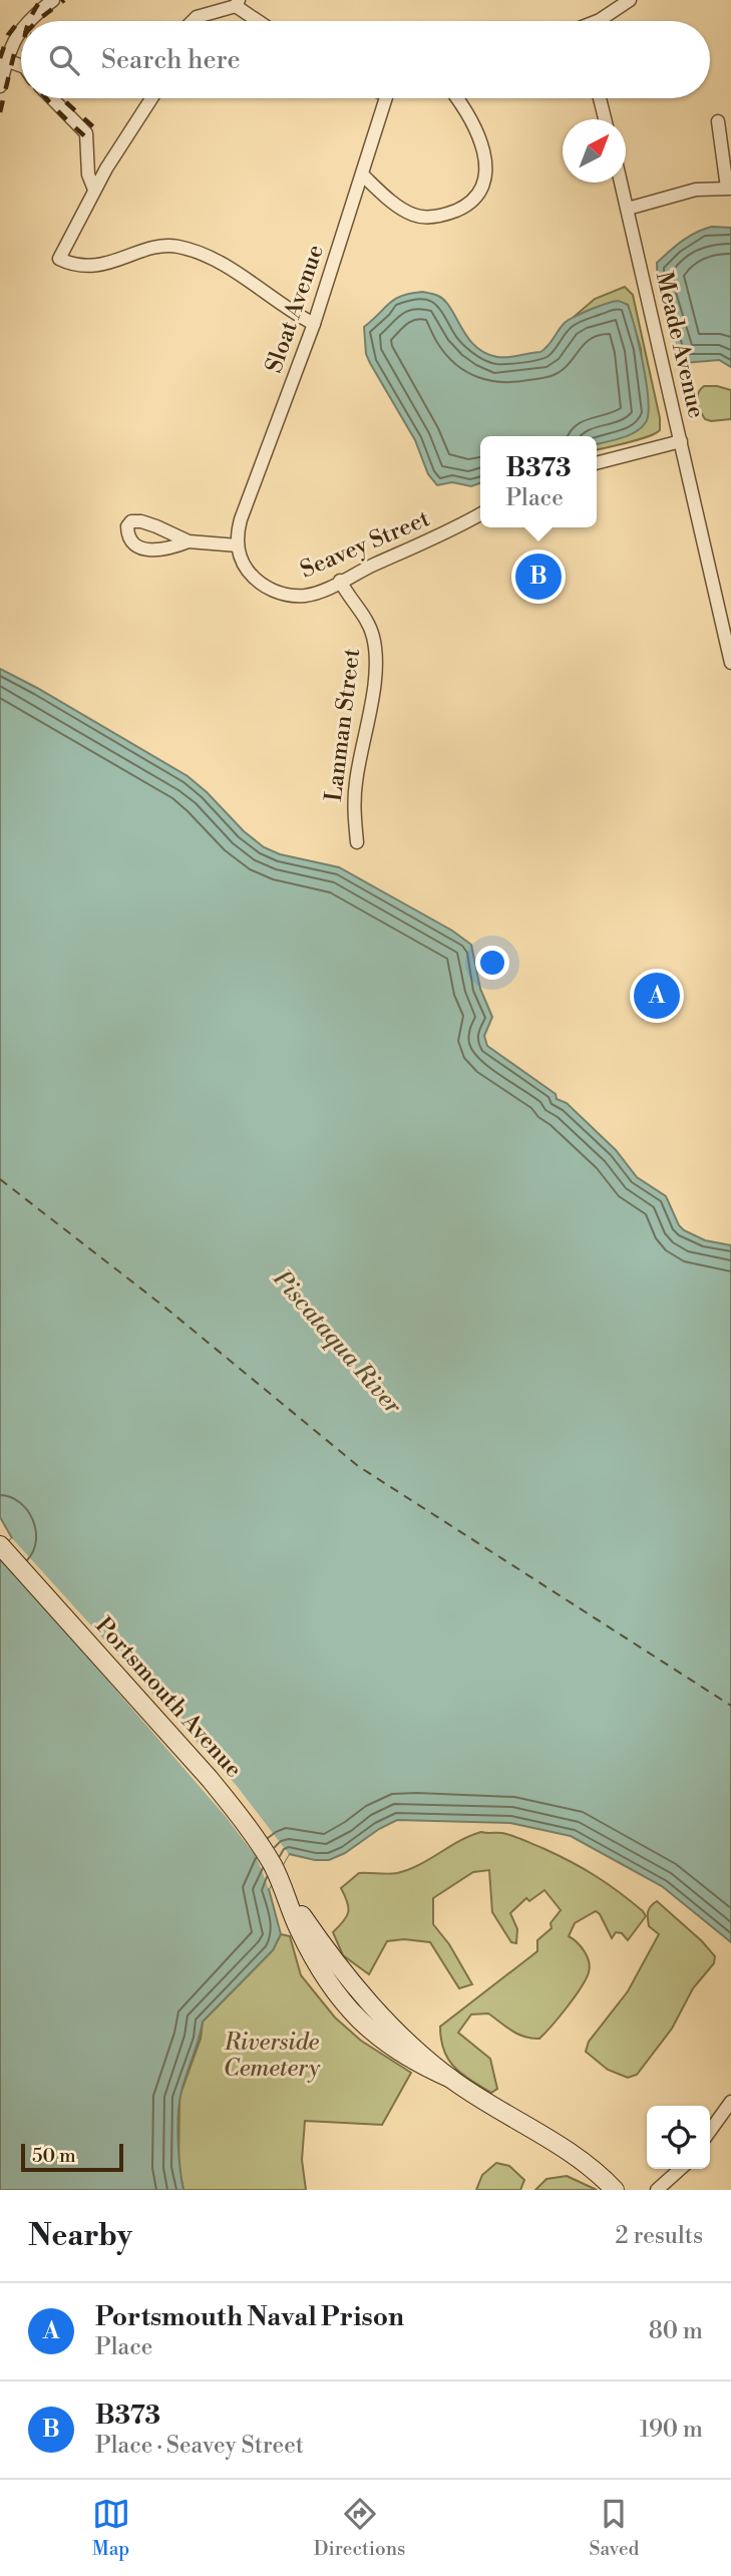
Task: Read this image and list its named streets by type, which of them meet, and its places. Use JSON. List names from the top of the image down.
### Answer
{
  "streets": {
    "main road": ["Portsmouth Avenue"],
    "street": [
      "Sloat Avenue",
      "Meade Avenue",
      "Seavey Street",
      "Lanman Street"
    ]
  },
  "crossings": [
    ["Sloat Avenue", "Seavey Street"],
    ["Seavey Street", "Lanman Street"]
  ],
  "water": ["Piscataqua River"],
  "parks": ["Riverside Cemetery"],
  "scale_bar": "50 m",
  "north": "top right",
  "page": {
    "search": "Search here",
    "popup": ["B373", "Place"],
    "pins": ["B", "A"],
    "scale": "50 m",
    "heading": ["Nearby", "2 results"],
    "list": [
      {
        "mark": "A",
        "name": "Portsmouth Naval Prison",
        "note": "Place",
        "value": "80 m"
      },
      {
        "mark": "B",
        "name": "B373",
        "note": "Place · Seavey Street",
        "value": "190 m"
      }
    ],
    "nav": ["Map", "Directions", "Saved"]
  }
}
